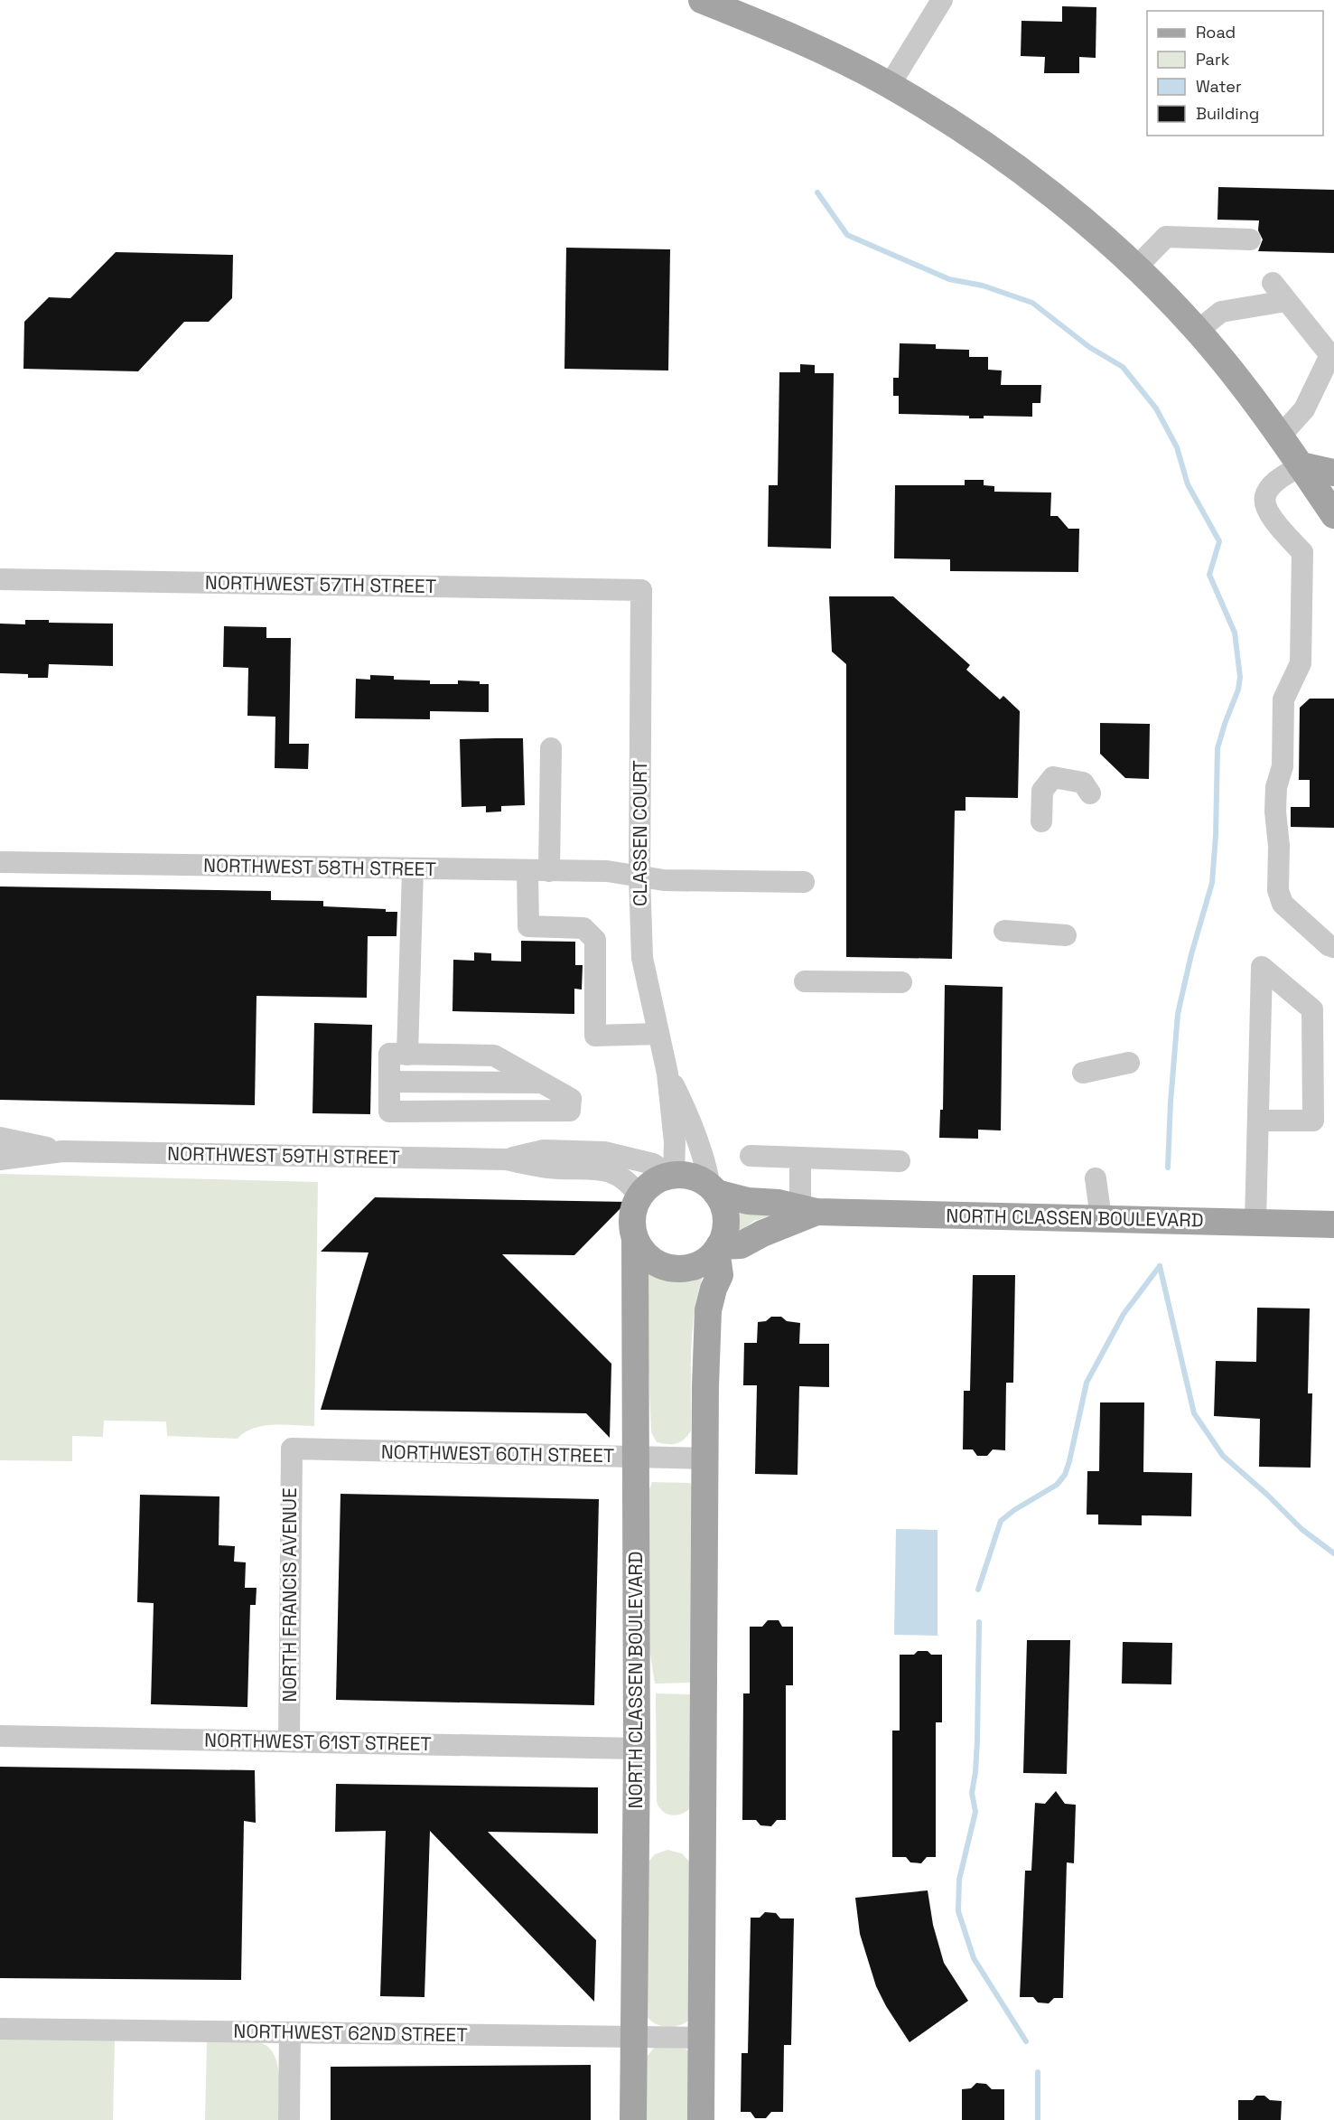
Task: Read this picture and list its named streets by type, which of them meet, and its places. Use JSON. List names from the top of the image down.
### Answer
{
  "streets": {
    "main road": ["NORTH CLASSEN BOULEVARD"],
    "street": [
      "NORTHWEST 57TH STREET",
      "CLASSEN COURT",
      "NORTHWEST 58TH STREET",
      "NORTHWEST 59TH STREET",
      "NORTHWEST 60TH STREET",
      "NORTH FRANCIS AVENUE",
      "NORTHWEST 61ST STREET",
      "NORTHWEST 62ND STREET"
    ]
  },
  "crossings": [
    ["NORTHWEST 57TH STREET", "CLASSEN COURT"],
    ["CLASSEN COURT", "NORTHWEST 58TH STREET"],
    ["CLASSEN COURT", "NORTHWEST 59TH STREET"],
    ["CLASSEN COURT", "NORTH CLASSEN BOULEVARD"],
    ["NORTHWEST 59TH STREET", "NORTH CLASSEN BOULEVARD"],
    ["NORTH CLASSEN BOULEVARD", "NORTHWEST 60TH STREET"],
    ["NORTH CLASSEN BOULEVARD", "NORTHWEST 61ST STREET"],
    ["NORTH CLASSEN BOULEVARD", "NORTHWEST 62ND STREET"],
    ["NORTHWEST 60TH STREET", "NORTH FRANCIS AVENUE"],
    ["NORTH FRANCIS AVENUE", "NORTHWEST 61ST STREET"]
  ],
  "legend": [
    "Road",
    "Park",
    "Water",
    "Building"
  ]
}
